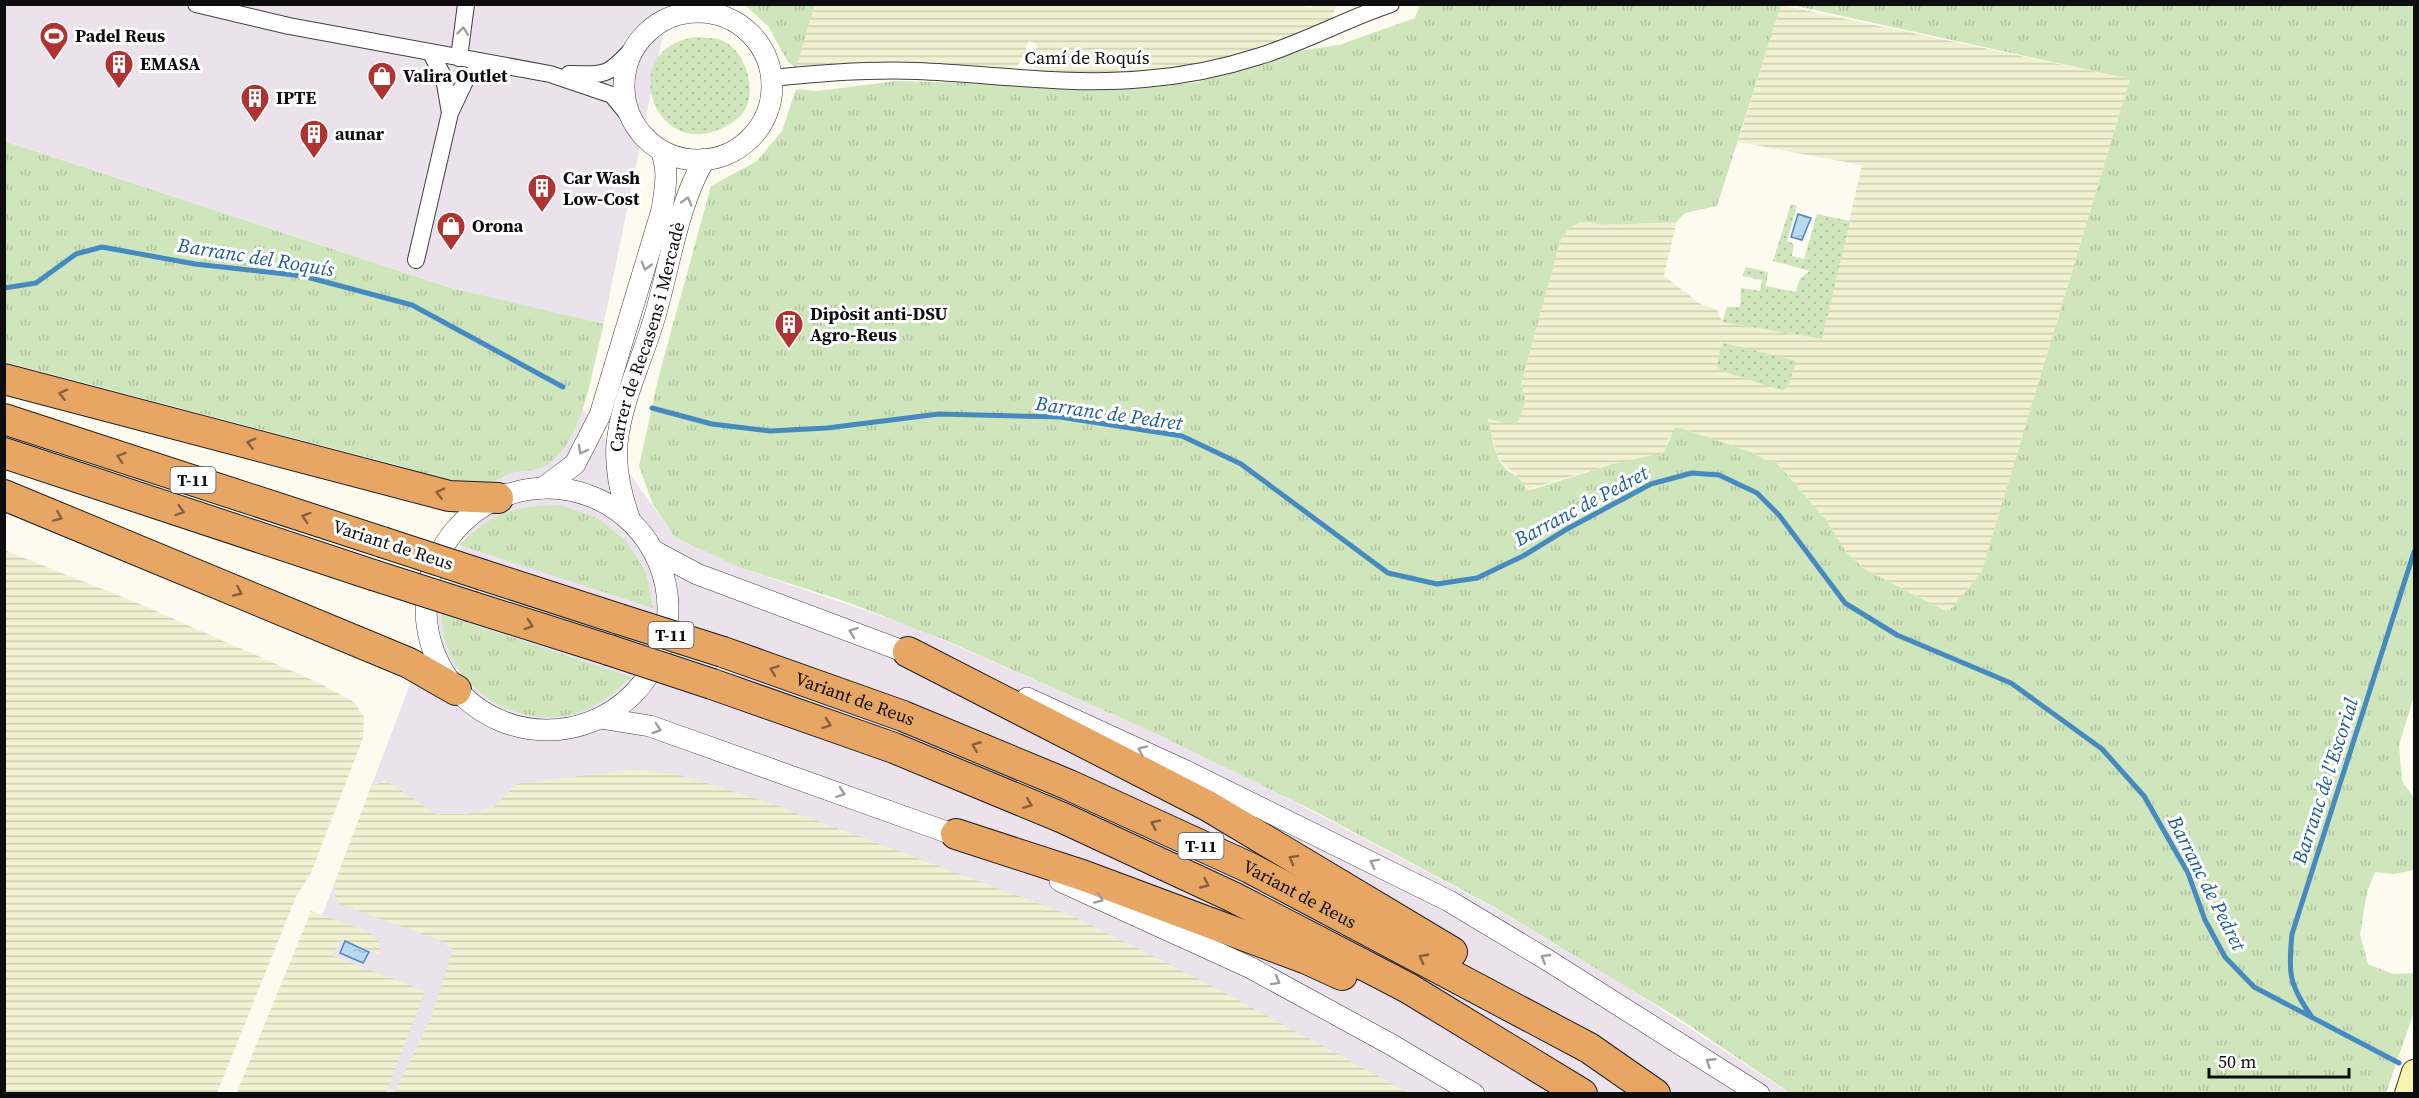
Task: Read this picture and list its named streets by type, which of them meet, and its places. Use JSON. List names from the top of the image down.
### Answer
{
  "streets": {
    "highway": ["T-11", "Variant de Reus"],
    "street": ["Camí de Roquís", "Carrer de Recasens i Mercadè"]
  },
  "crossings": [
    ["Camí de Roquís", "Carrer de Recasens i Mercadè"]
  ],
  "water": ["Barranc del Roquís", "Barranc de Pedret", "Barranc de l'Escorial"],
  "places": {
    "sports": ["Padel Reus"],
    "building": [
      "EMASA",
      "IPTE",
      "aunar",
      "Car Wash Low-Cost",
      "Dipòsit anti-DSU Agro-Reus"
    ],
    "shop": ["Valira Outlet", "Orona"]
  },
  "scale_bar": "50 m"
}
